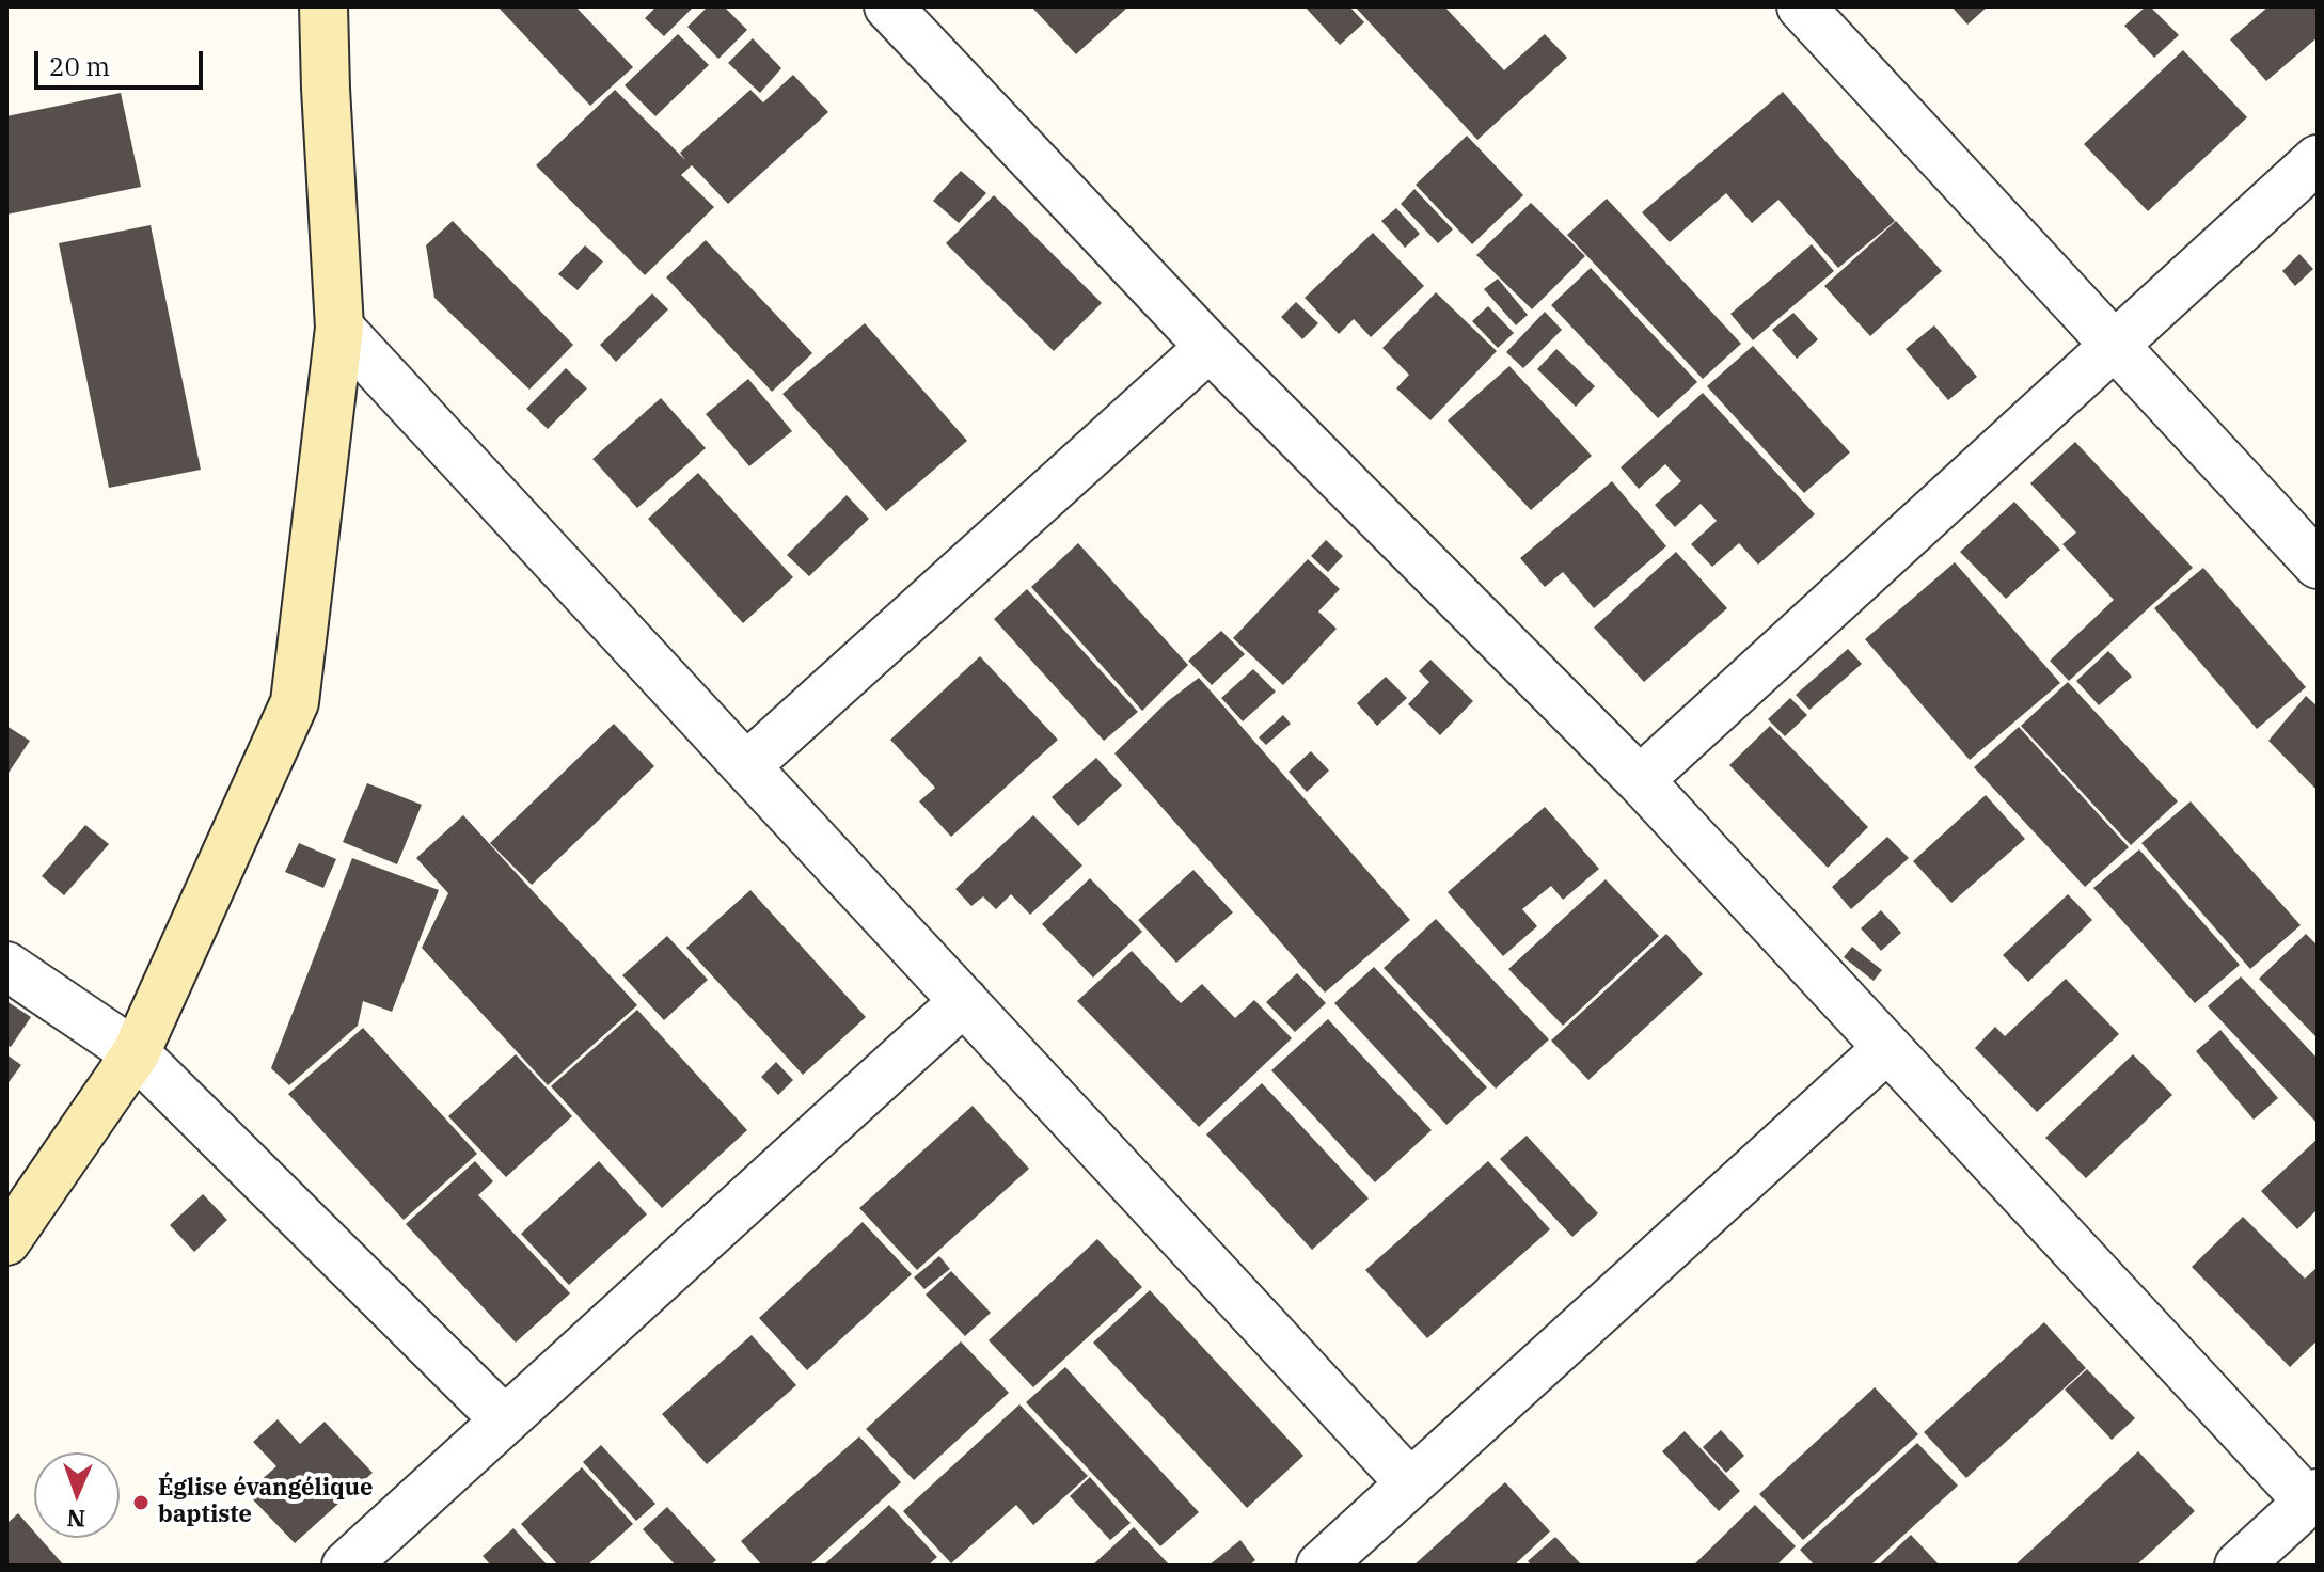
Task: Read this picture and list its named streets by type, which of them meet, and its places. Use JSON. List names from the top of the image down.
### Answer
{
  "places": ["Église évangélique baptiste"],
  "scale_bar": "20 m",
  "north": "bottom"
}
